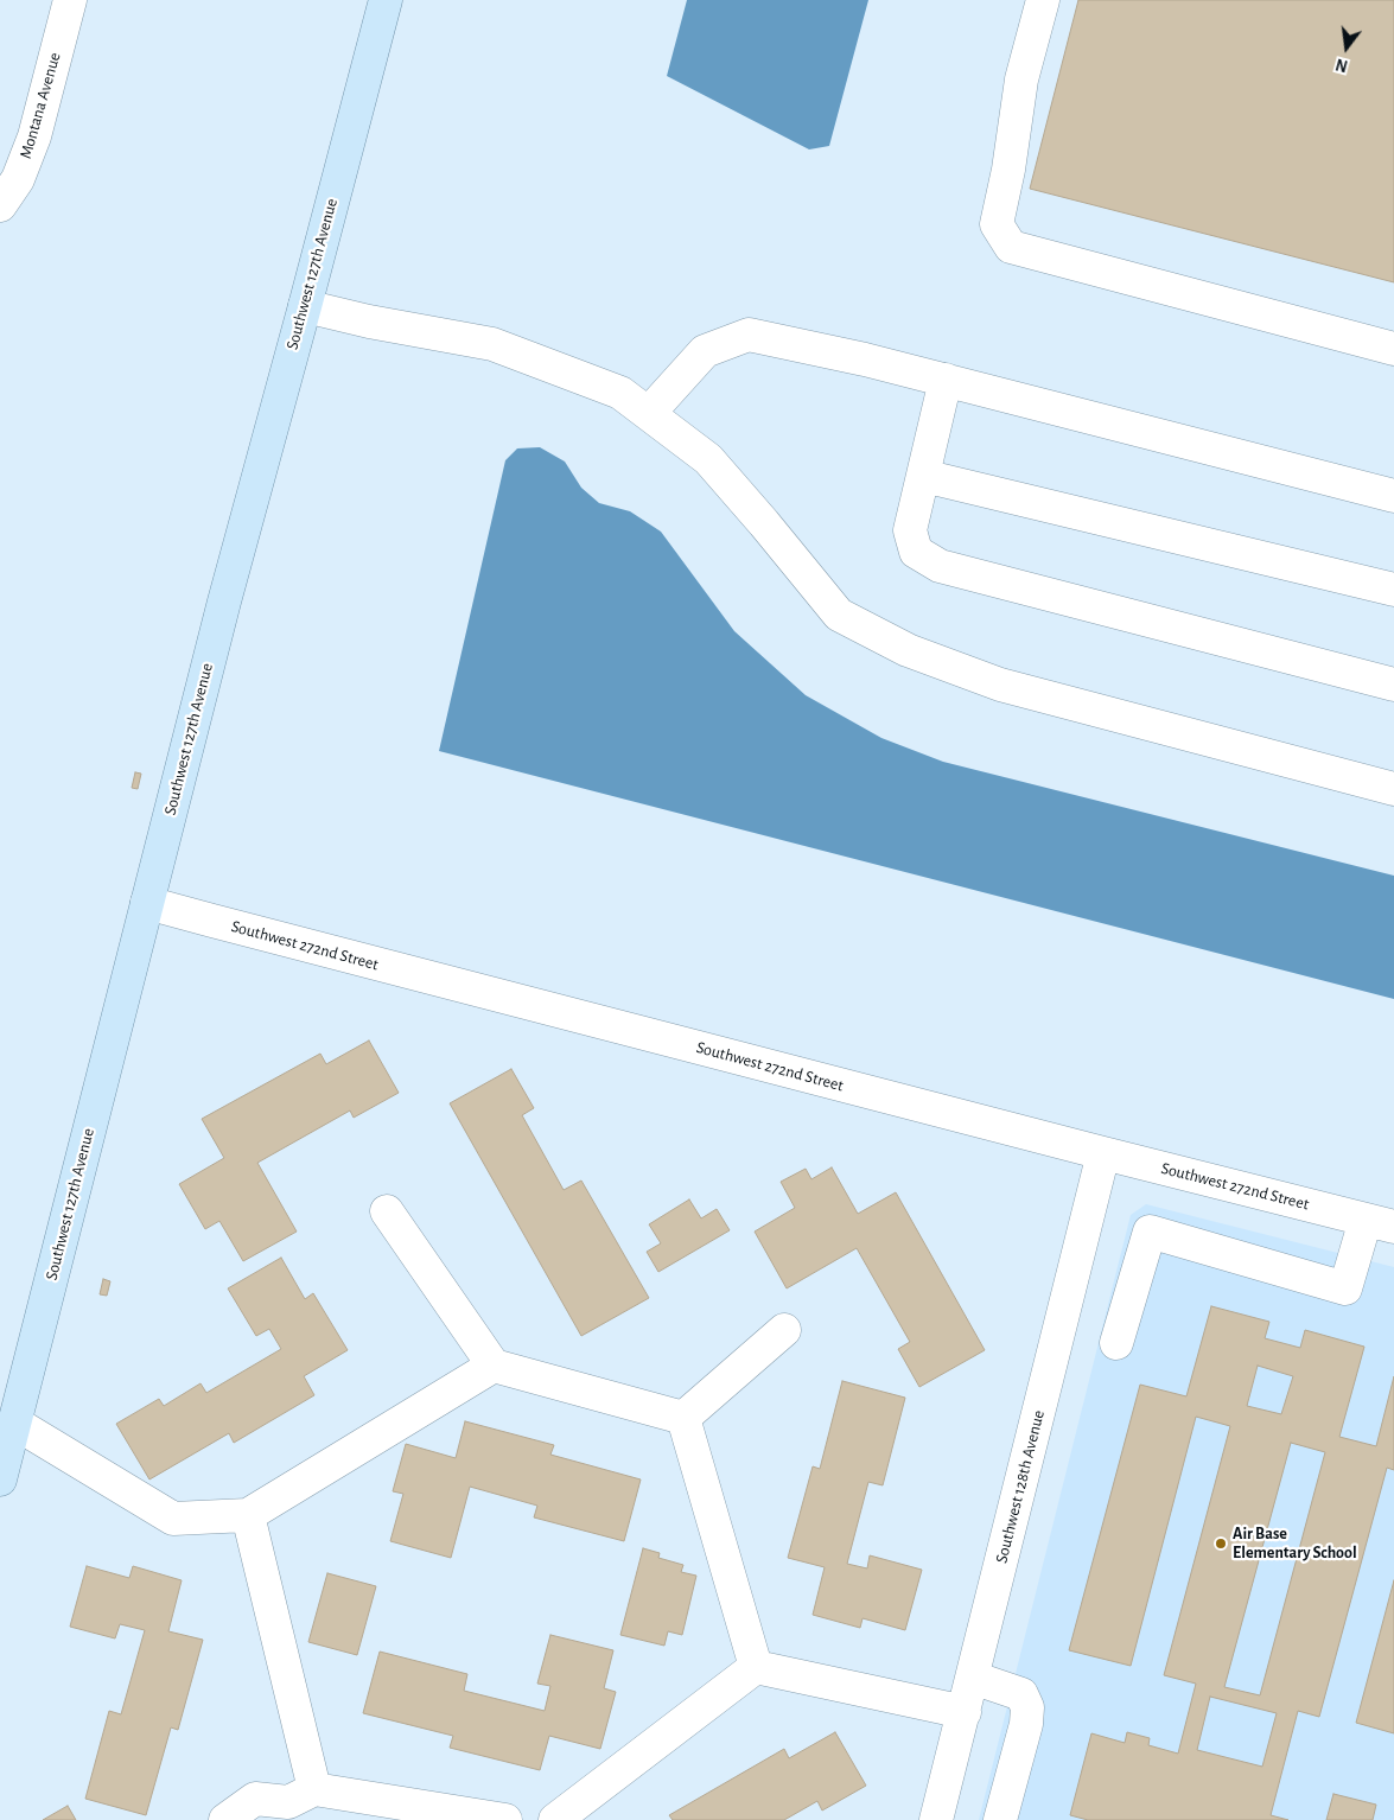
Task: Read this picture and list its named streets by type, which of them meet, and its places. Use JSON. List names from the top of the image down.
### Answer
{
  "streets": {
    "main road": ["Southwest 127th Avenue"],
    "street": ["Montana Avenue", "Southwest 272nd Street", "Southwest 128th Avenue"]
  },
  "crossings": [
    ["Southwest 127th Avenue", "Southwest 272nd Street"],
    ["Southwest 272nd Street", "Southwest 128th Avenue"]
  ],
  "places": ["Air Base Elementary School"],
  "north": "bottom"
}
